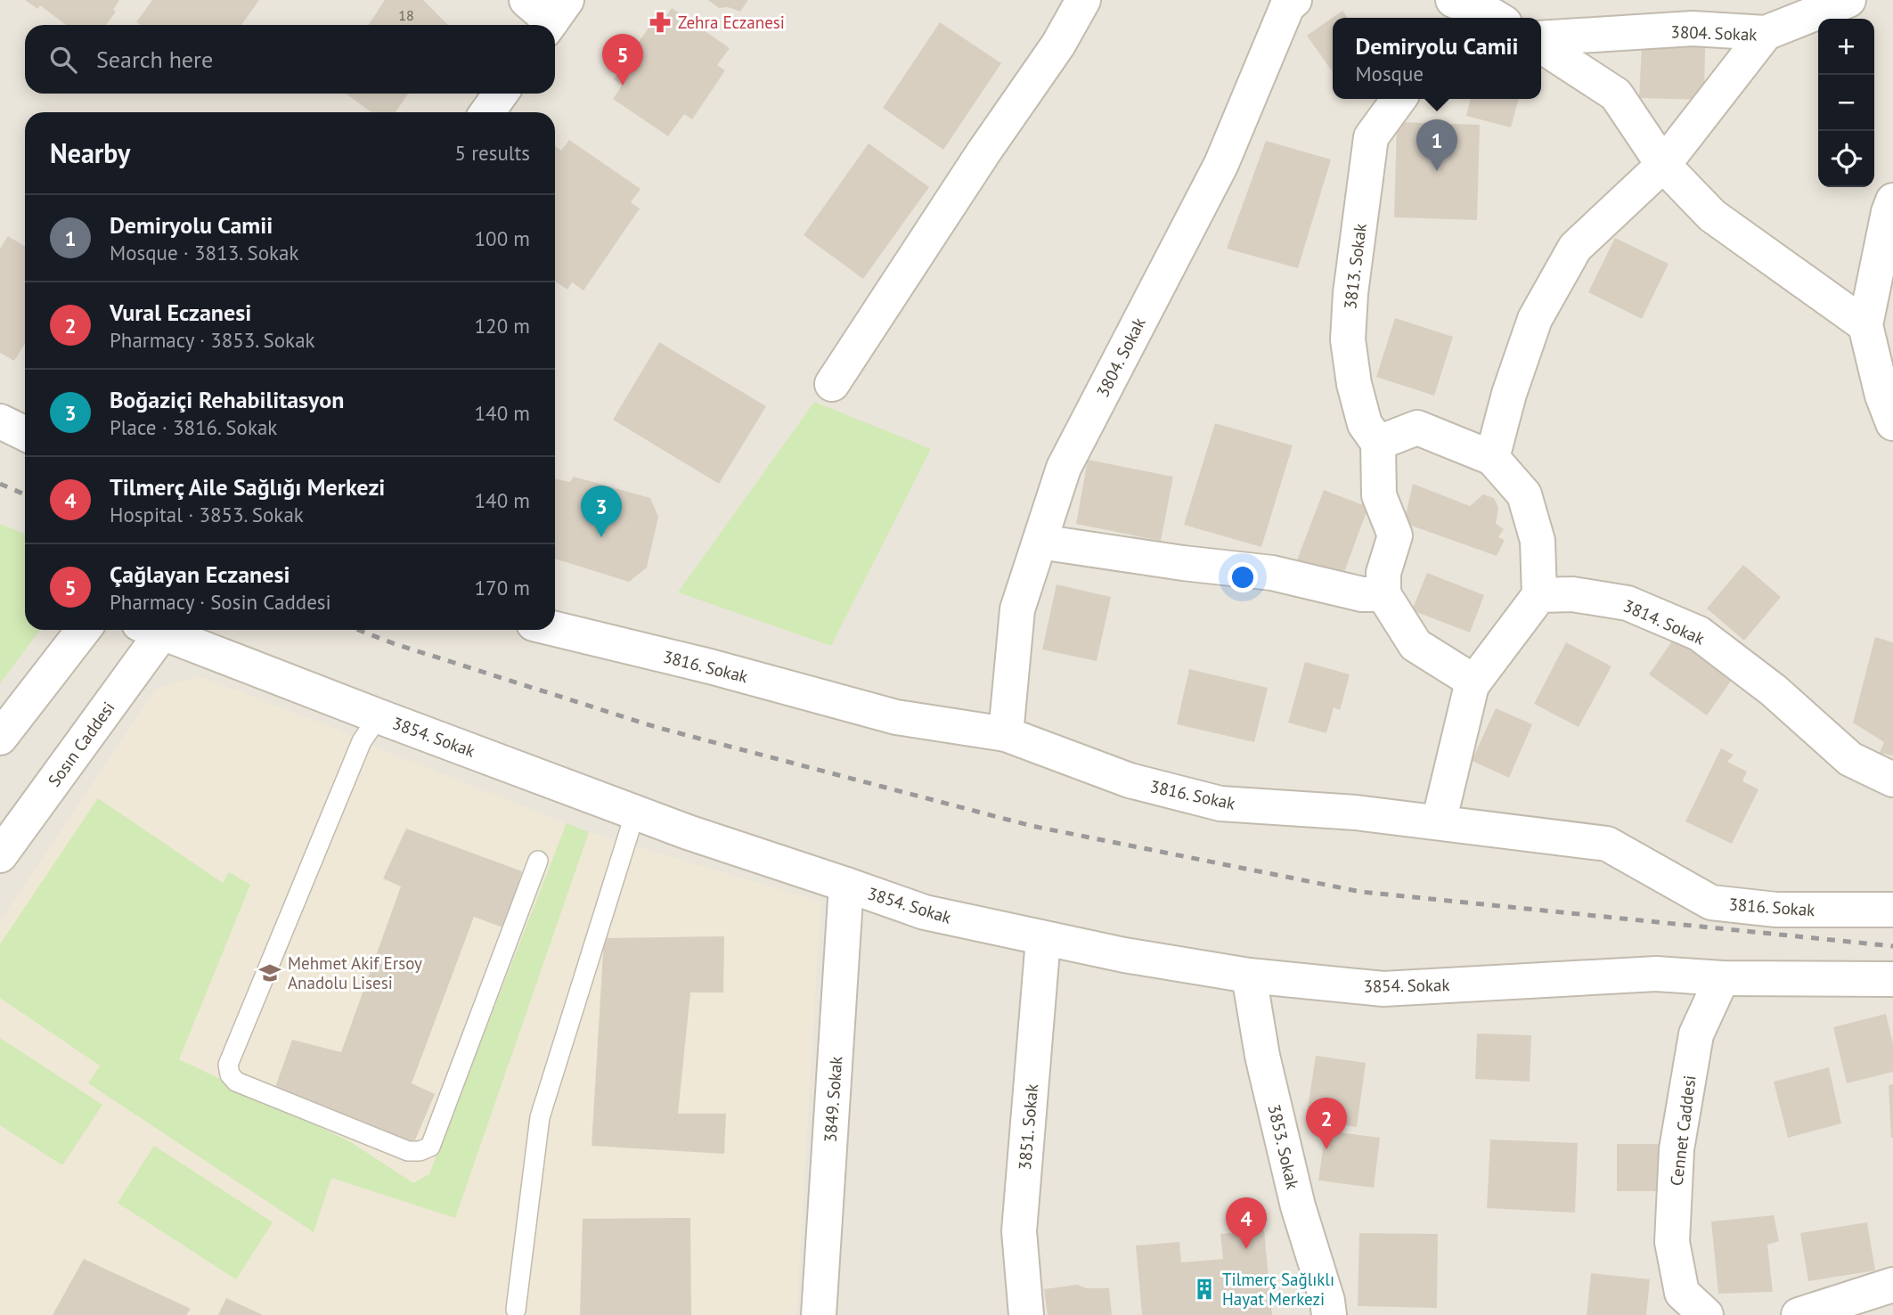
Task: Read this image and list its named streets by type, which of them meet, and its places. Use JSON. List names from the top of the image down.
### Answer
{
  "streets": {
    "street": [
      "3804. Sokak",
      "3813. Sokak",
      "3814. Sokak",
      "3816. Sokak",
      "3854. Sokak",
      "Sosın Caddesi",
      "3849. Sokak",
      "3851. Sokak",
      "Cennet Caddesi",
      "3853. Sokak"
    ]
  },
  "crossings": [
    ["3804. Sokak", "3816. Sokak"],
    ["3854. Sokak", "3849. Sokak"],
    ["3854. Sokak", "3851. Sokak"],
    ["3854. Sokak", "Cennet Caddesi"],
    ["3854. Sokak", "3853. Sokak"]
  ],
  "places": {
    "pharmacy": ["Zehra Eczanesi"],
    "school or university": ["Mehmet Akif Ersoy Anadolu Lisesi"],
    "building": ["Tilmerç Sağlıklı Hayat Merkezi"]
  },
  "house_numbers": ["18"],
  "page": {
    "popup": ["Demiryolu Camii", "Mosque"],
    "map_buttons": ["+", "−"],
    "search": "Search here",
    "pins": [
      "5",
      "1",
      "3",
      "2",
      "4"
    ],
    "heading": ["Nearby", "5 results"],
    "list": [
      {
        "mark": "1",
        "name": "Demiryolu Camii",
        "note": "Mosque · 3813. Sokak",
        "value": "100 m"
      },
      {
        "mark": "2",
        "name": "Vural Eczanesi",
        "note": "Pharmacy · 3853. Sokak",
        "value": "120 m"
      },
      {
        "mark": "3",
        "name": "Boğaziçi Rehabilitasyon",
        "note": "Place · 3816. Sokak",
        "value": "140 m"
      },
      {
        "mark": "4",
        "name": "Tilmerç Aile Sağlığı Merkezi",
        "note": "Hospital · 3853. Sokak",
        "value": "140 m"
      },
      {
        "mark": "5",
        "name": "Çağlayan Eczanesi",
        "note": "Pharmacy · Sosin Caddesi",
        "value": "170 m"
      }
    ]
  }
}
